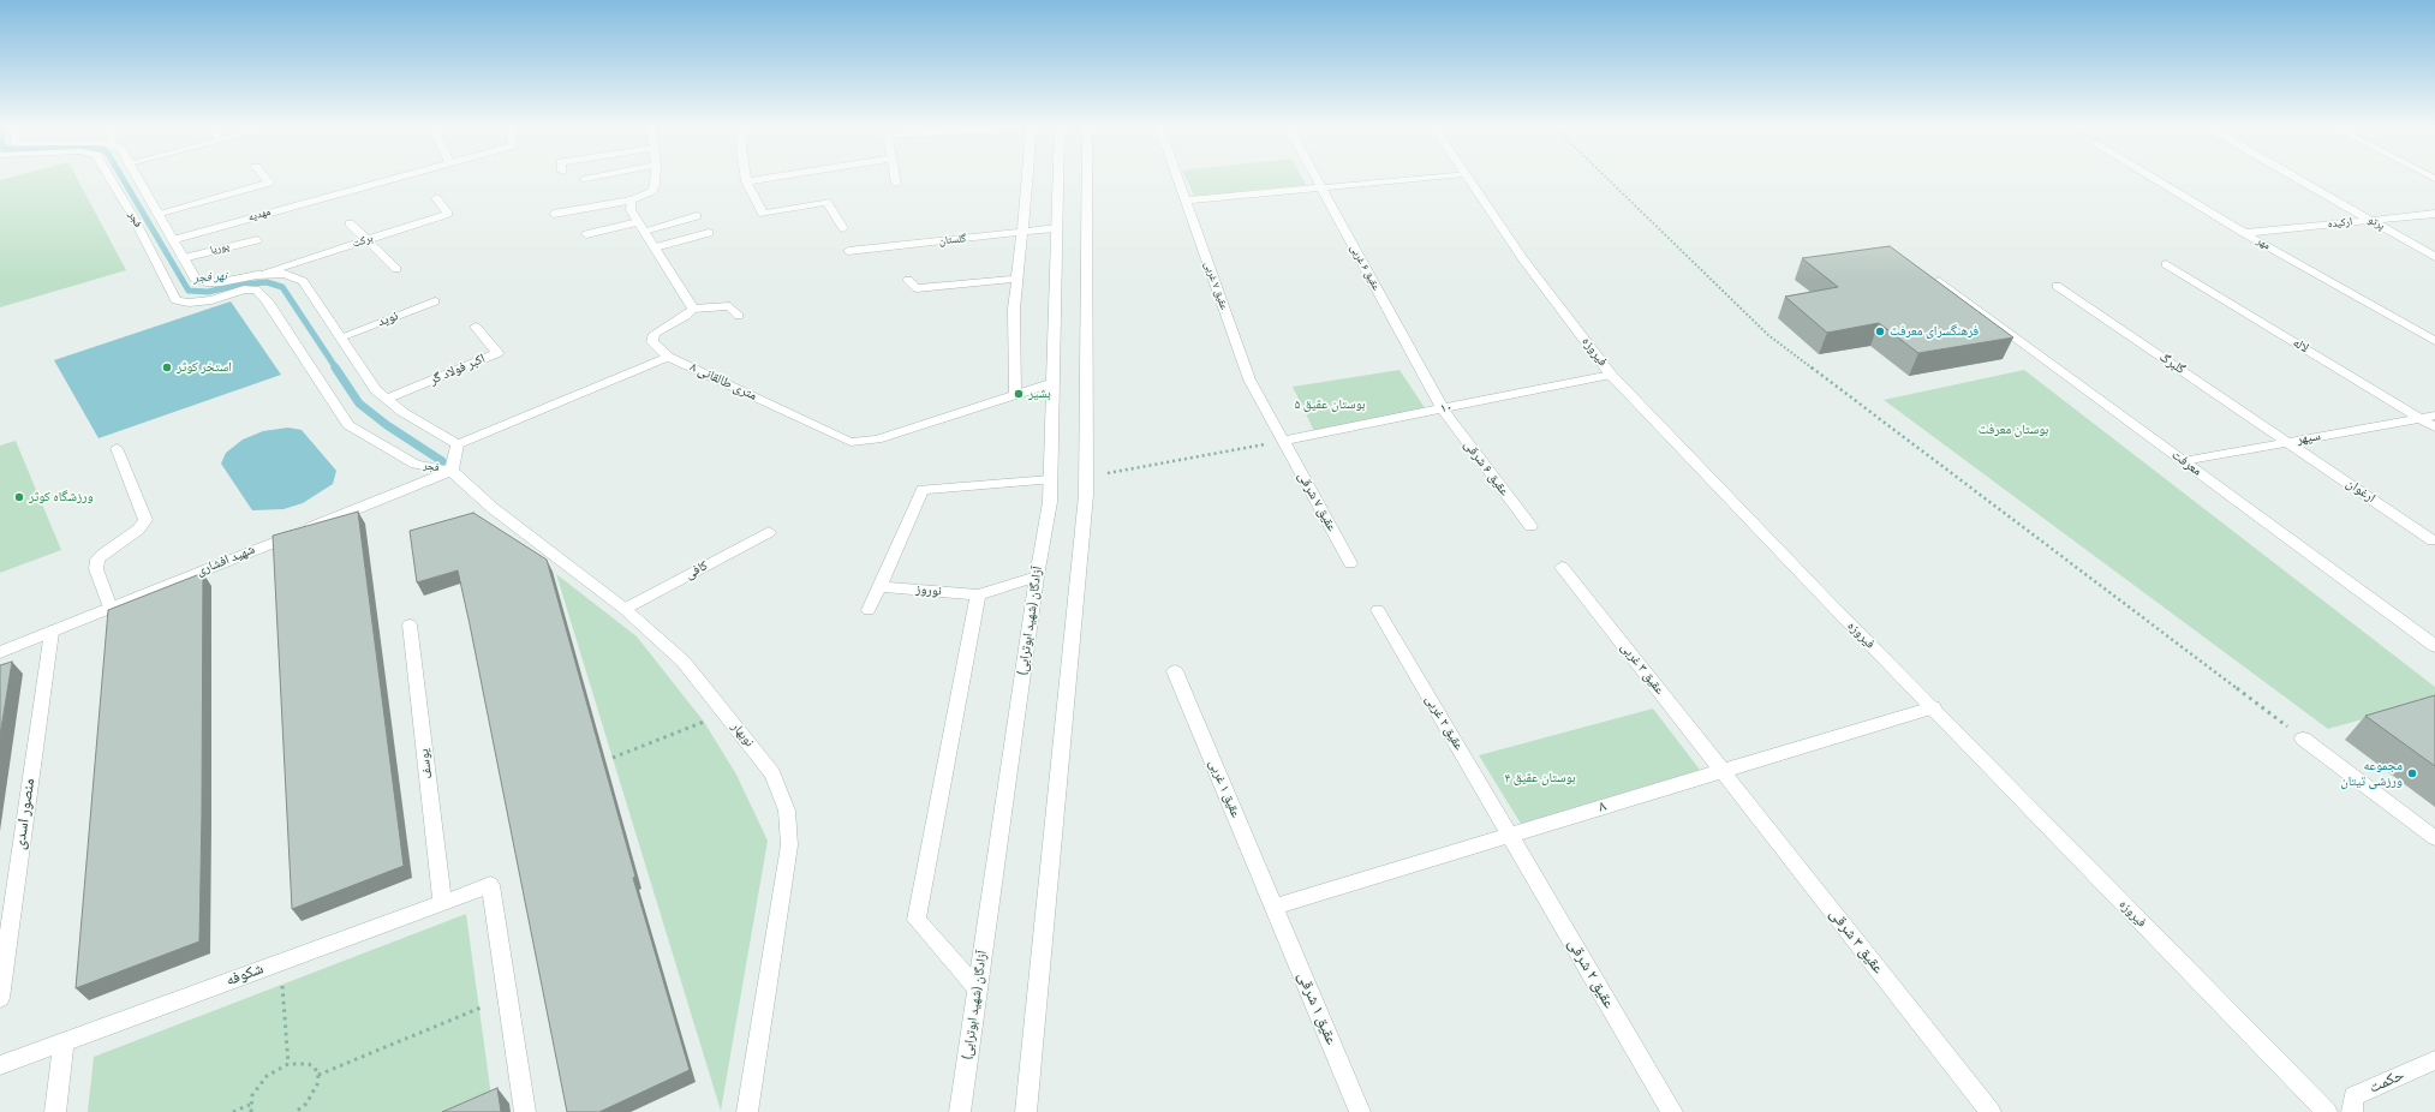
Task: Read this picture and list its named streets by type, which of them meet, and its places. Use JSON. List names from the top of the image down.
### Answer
{
  "streets": {
    "street": [
      "مهدیه",
      "فجر",
      "ارکیده",
      "پرتو",
      "گلستان",
      "برکت",
      "مهر",
      "پوریا",
      "عقیق ۶ غربی",
      "عقیق ۷ غربی",
      "نوید",
      "لاله",
      "فیروزه",
      "گلبرگ",
      "اکبر فولاد گر",
      "۸ متری طالقانی",
      "۱۰",
      "سپهر",
      "معرفت",
      "عقیق ۶ شرقی",
      "ارغوان",
      "عقیق ۷ شرقی",
      "شهید افشاری",
      "کافی",
      "نوروز",
      "آزادگان (شهید ابوترابی)",
      "عقیق ۳ غربی",
      "عقیق ۲ غربی",
      "نوبهار",
      "یوسف",
      "عقیق ۱ غربی",
      "۸",
      "منصور اسدی",
      "عقیق ۳ شرقی",
      "عقیق ۲ شرقی",
      "شکوفه",
      "عقیق ۱ شرقی",
      "حکمت"
    ]
  },
  "crossings": [
    ["مهدیه", "فجر"],
    ["فجر", "برکت"],
    ["فجر", "پوریا"],
    ["فجر", "نوید"],
    ["فجر", "اکبر فولاد گر"],
    ["فجر", "شهید افشاری"],
    ["فجر", "نوبهار"],
    ["ارکیده", "پرتو"],
    ["ارکیده", "مهر"],
    ["گلستان", "آزادگان (شهید ابوترابی)"],
    ["عقیق ۶ غربی", "۱۰"],
    ["عقیق ۶ غربی", "عقیق ۶ شرقی"],
    ["عقیق ۷ غربی", "۱۰"],
    ["عقیق ۷ غربی", "عقیق ۷ شرقی"],
    ["لاله", "سپهر"],
    ["فیروزه", "۱۰"],
    ["فیروزه", "۸"],
    ["گلبرگ", "سپهر"],
    ["گلبرگ", "ارغوان"],
    ["۸ متری طالقانی", "آزادگان (شهید ابوترابی)"],
    ["۱۰", "عقیق ۶ شرقی"],
    ["۱۰", "عقیق ۷ شرقی"],
    ["سپهر", "معرفت"],
    ["سپهر", "ارغوان"],
    ["شهید افشاری", "نوبهار"],
    ["شهید افشاری", "منصور اسدی"],
    ["کافی", "نوبهار"],
    ["عقیق ۳ غربی", "۸"],
    ["عقیق ۳ غربی", "عقیق ۳ شرقی"],
    ["عقیق ۲ غربی", "۸"],
    ["عقیق ۲ غربی", "عقیق ۲ شرقی"],
    ["یوسف", "شکوفه"],
    ["عقیق ۱ غربی", "۸"],
    ["عقیق ۱ غربی", "عقیق ۱ شرقی"],
    ["۸", "عقیق ۳ شرقی"],
    ["۸", "عقیق ۲ شرقی"],
    ["۸", "عقیق ۱ شرقی"]
  ],
  "water": ["نهر فجر"],
  "parks": ["بوستان عقیق ۵", "بوستان معرفت", "بوستان عقیق ۴"],
  "places": [
    "فرهنگسرای معرفت",
    "استخر کوثر",
    "بشیر",
    "ورزشگاه کوثر",
    "مجموعه ورزشی تیتان"
  ]
}
